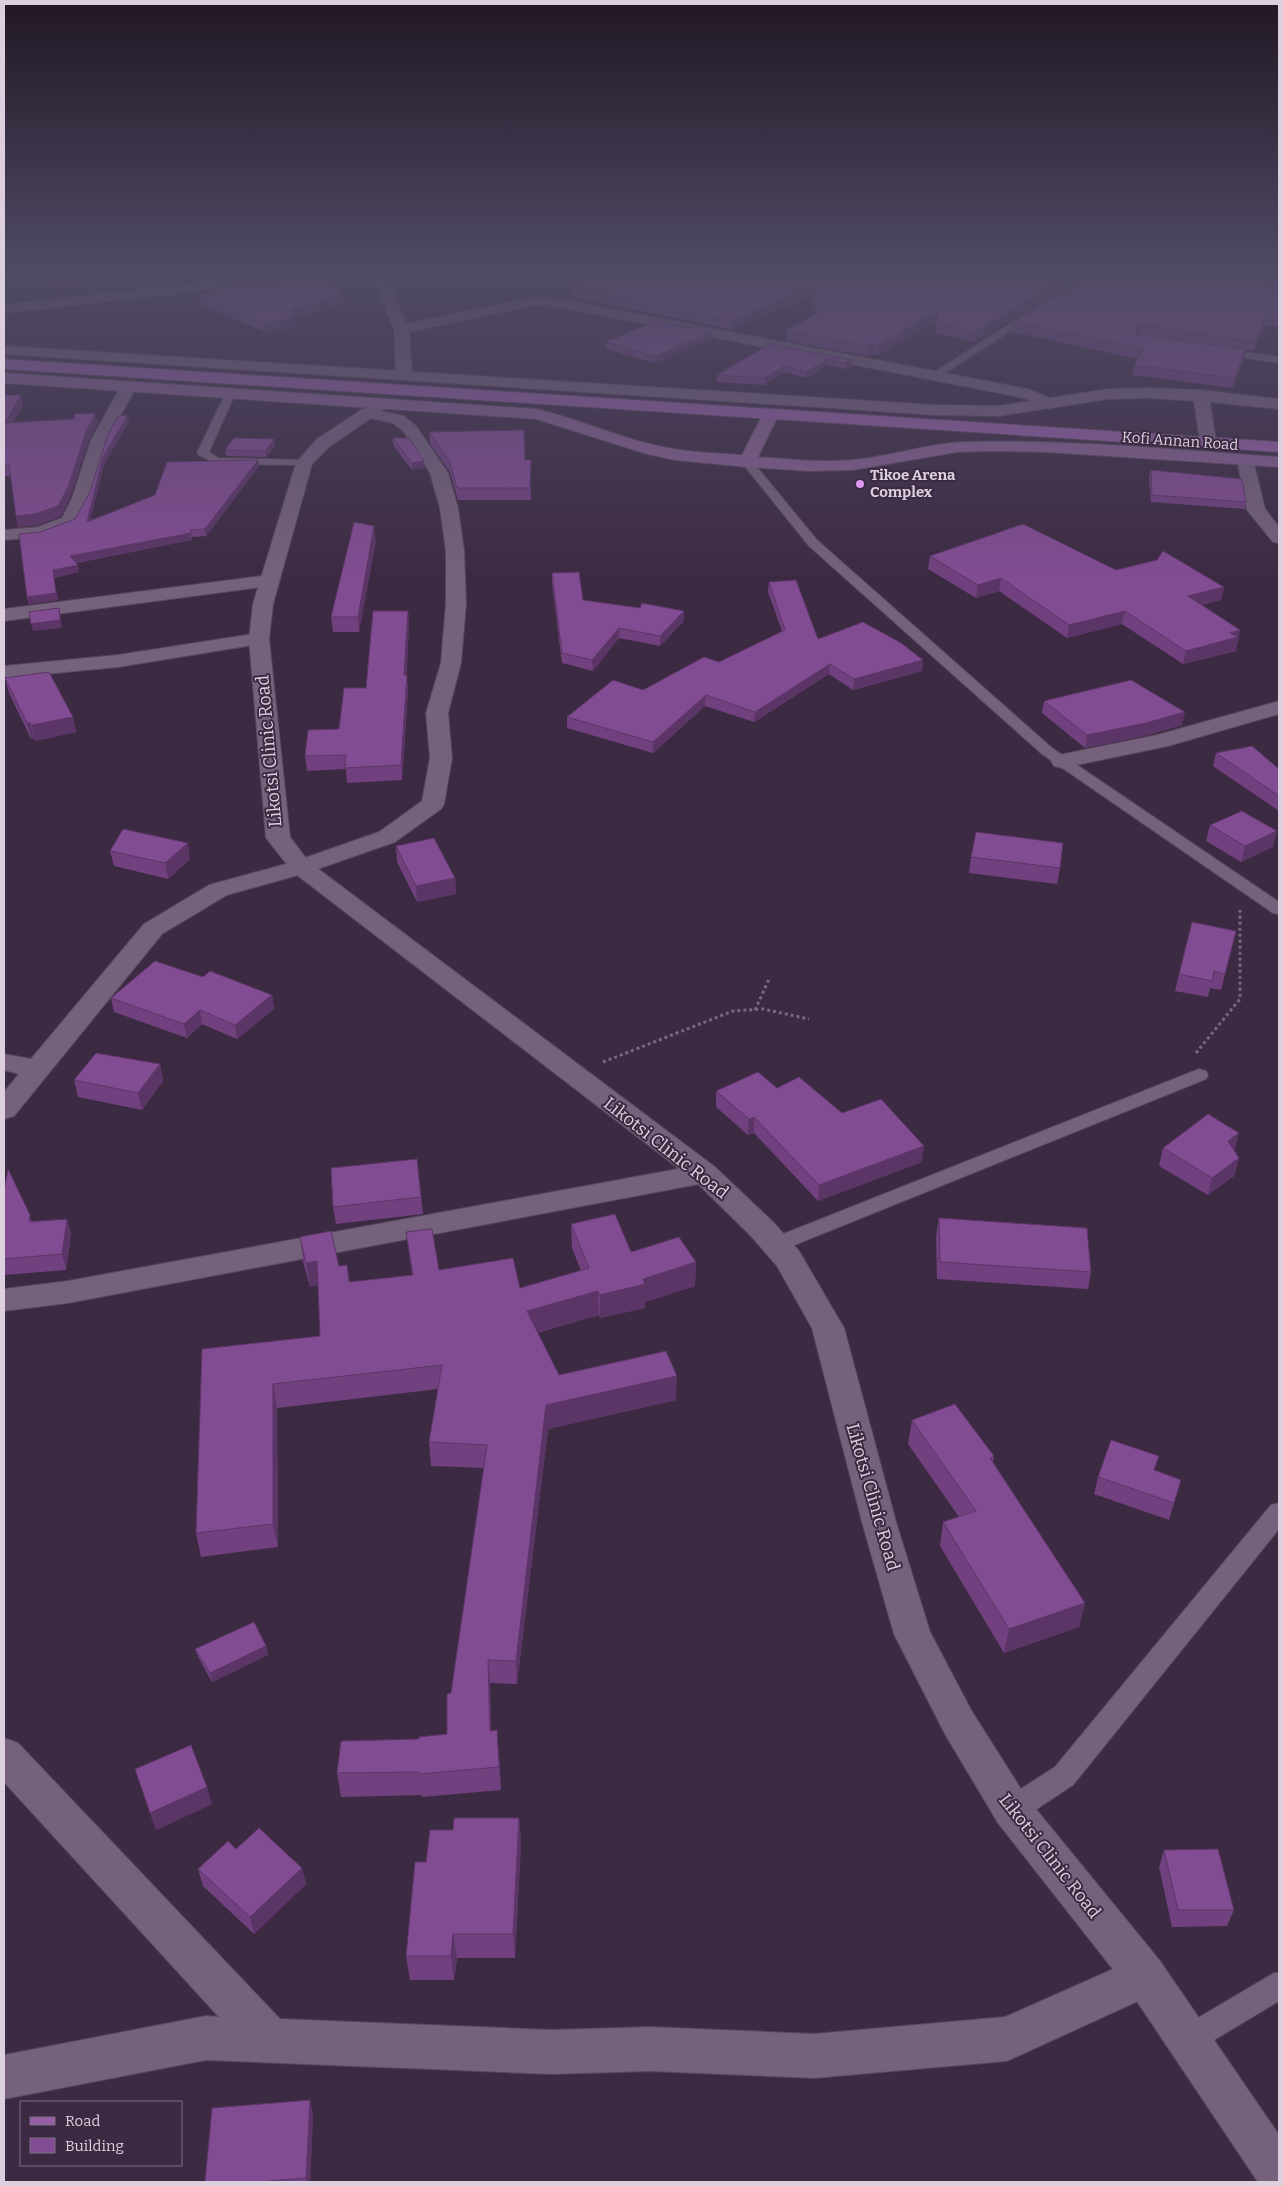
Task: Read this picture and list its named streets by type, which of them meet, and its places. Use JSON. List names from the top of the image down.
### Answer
{
  "streets": {
    "main road": ["Kofi Annan Road"],
    "street": ["Likotsi Clinic Road"]
  },
  "places": ["Tikoe Arena Complex"],
  "legend": ["Road", "Building"]
}
